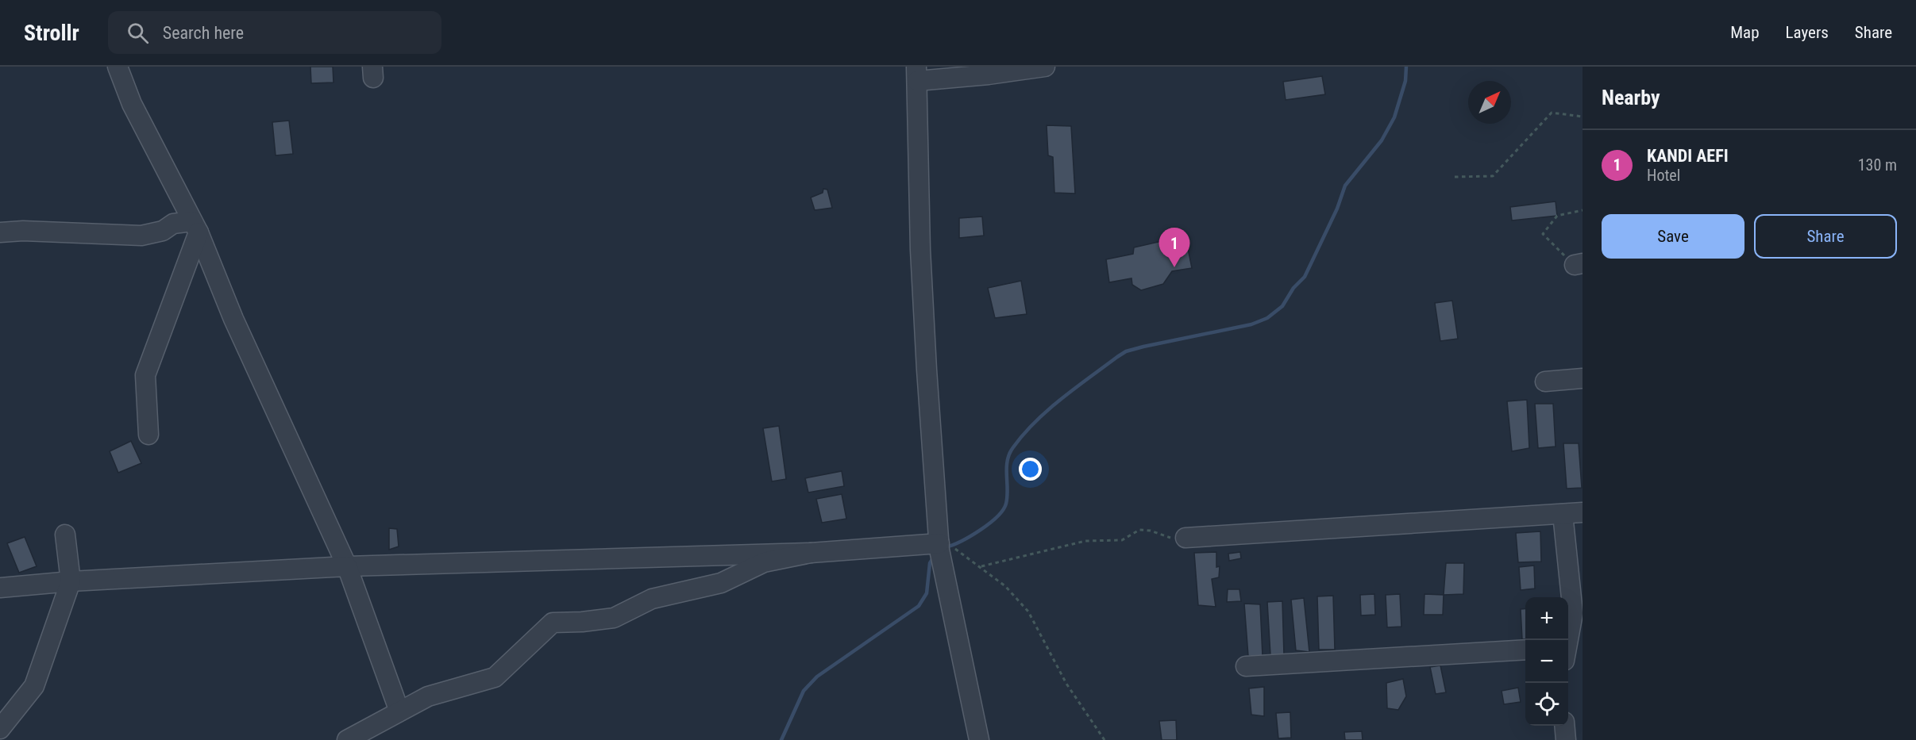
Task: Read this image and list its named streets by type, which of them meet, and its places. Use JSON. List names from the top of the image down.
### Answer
{
  "north": "top right",
  "page": {
    "header": "Strollr",
    "search": "Search here",
    "nav": ["Map", "Layers", "Share"],
    "heading": "Nearby",
    "list": [
      {
        "mark": "1",
        "name": "KANDI AEFI",
        "note": "Hotel",
        "value": "130 m"
      }
    ],
    "buttons": ["Save", "Share"],
    "pins": "1",
    "map_buttons": ["+", "−"]
  }
}
